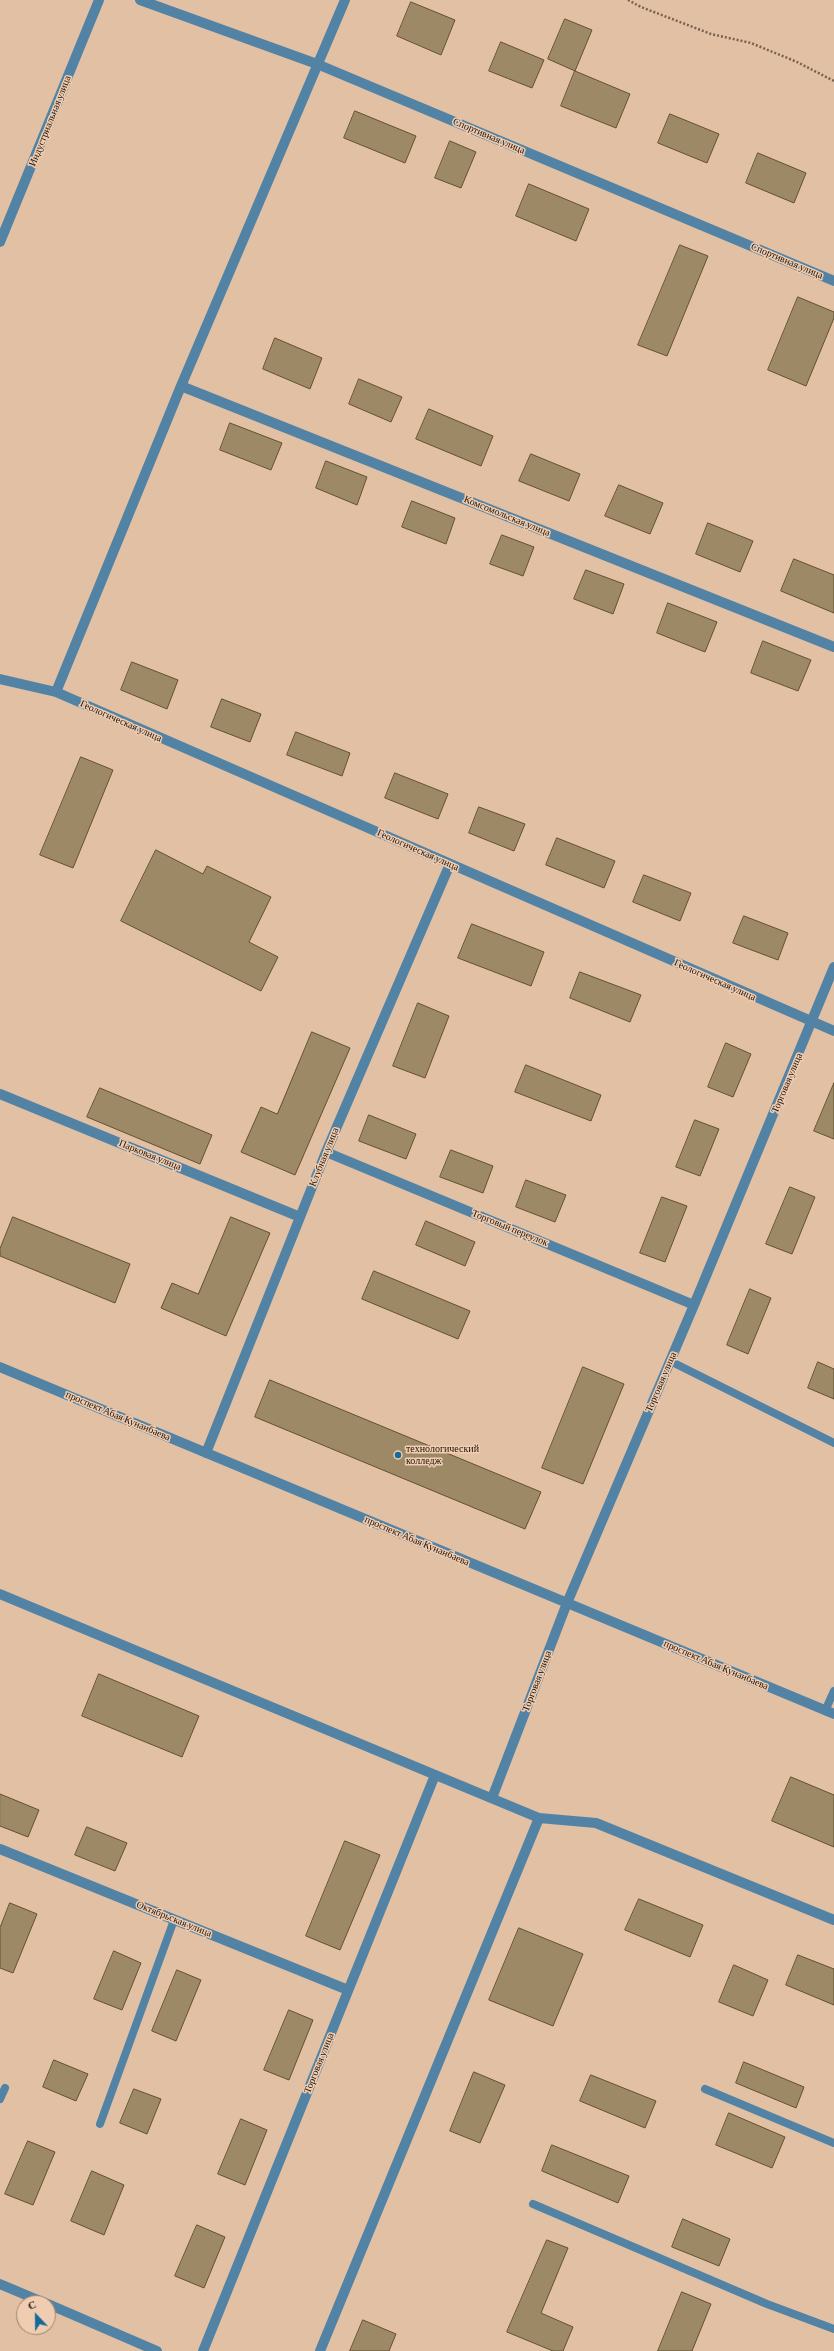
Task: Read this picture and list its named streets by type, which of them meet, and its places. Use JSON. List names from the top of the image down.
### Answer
{
  "streets": {
    "street": [
      "Индустриальная улица",
      "Спортивная улица",
      "Комсомольская улица",
      "Геологическая улица",
      "Торговая улица",
      "Парковая улица",
      "Клубная улица",
      "Торговый переулок",
      "проспект Абая Кунанбаева",
      "Октябрьская улица"
    ]
  },
  "crossings": [
    ["Геологическая улица", "Торговая улица"],
    ["Геологическая улица", "Клубная улица"],
    ["Торговая улица", "Торговый переулок"],
    ["Торговая улица", "проспект Абая Кунанбаева"],
    ["Торговая улица", "Октябрьская улица"],
    ["Парковая улица", "Клубная улица"],
    ["Клубная улица", "Торговый переулок"],
    ["Клубная улица", "проспект Абая Кунанбаева"]
  ],
  "places": ["технологический колледж"],
  "north": "top"
}
